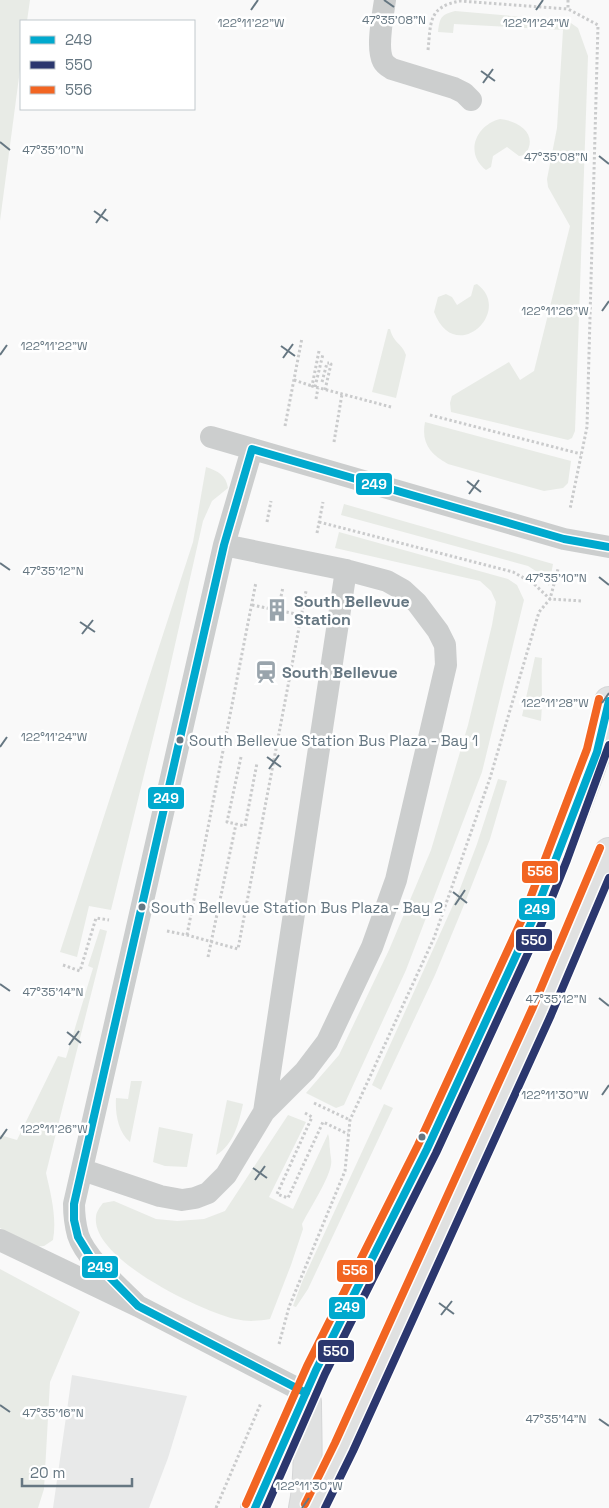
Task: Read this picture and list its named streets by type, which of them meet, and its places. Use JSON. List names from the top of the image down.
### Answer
{
  "places": {
    "building": ["South Bellevue Station"],
    "station": ["South Bellevue"],
    "other": ["South Bellevue Station Bus Plaza - Bay 1", "South Bellevue Station Bus Plaza - Bay 2"]
  },
  "lines": ["transit line 249", "transit line 556", "transit line 550"],
  "legend": ["249", "550", "556"],
  "scale_bar": "20 m",
  "coordinates": [
    "47°35'08\"N",
    "122°11'24\"W",
    "122°11'22\"W",
    "47°35'10\"N",
    "122°11'26\"W",
    "47°35'12\"N",
    "122°11'28\"W",
    "47°35'14\"N",
    "122°11'30\"W",
    "47°35'16\"N"
  ]
}
